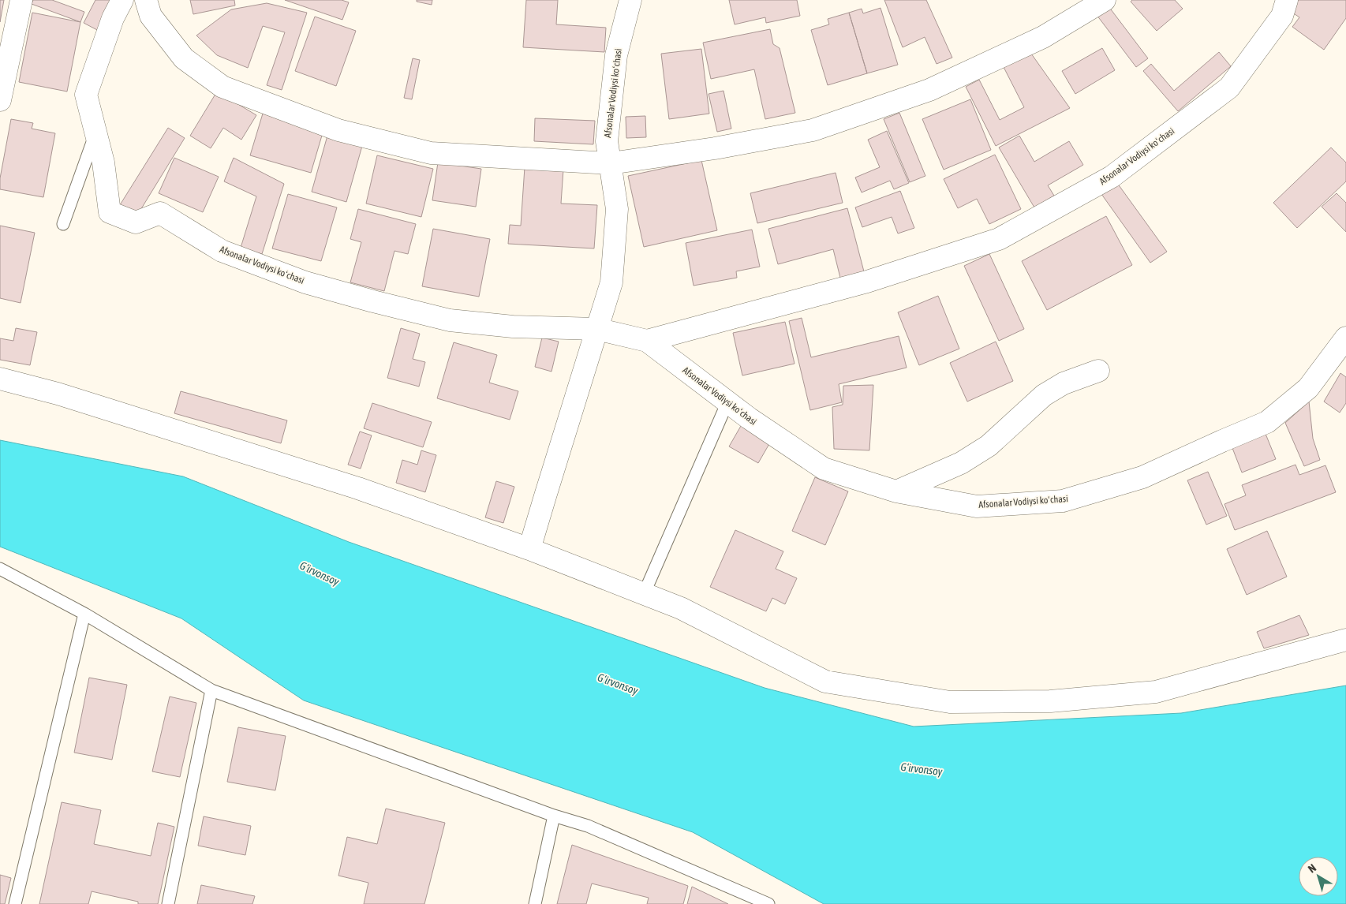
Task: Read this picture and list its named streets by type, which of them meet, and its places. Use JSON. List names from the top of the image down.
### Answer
{
  "streets": {
    "street": ["Afsonalar Vodiysi koʻchasi"]
  },
  "water": ["G‘irvonsoy"],
  "north": "top left"
}
